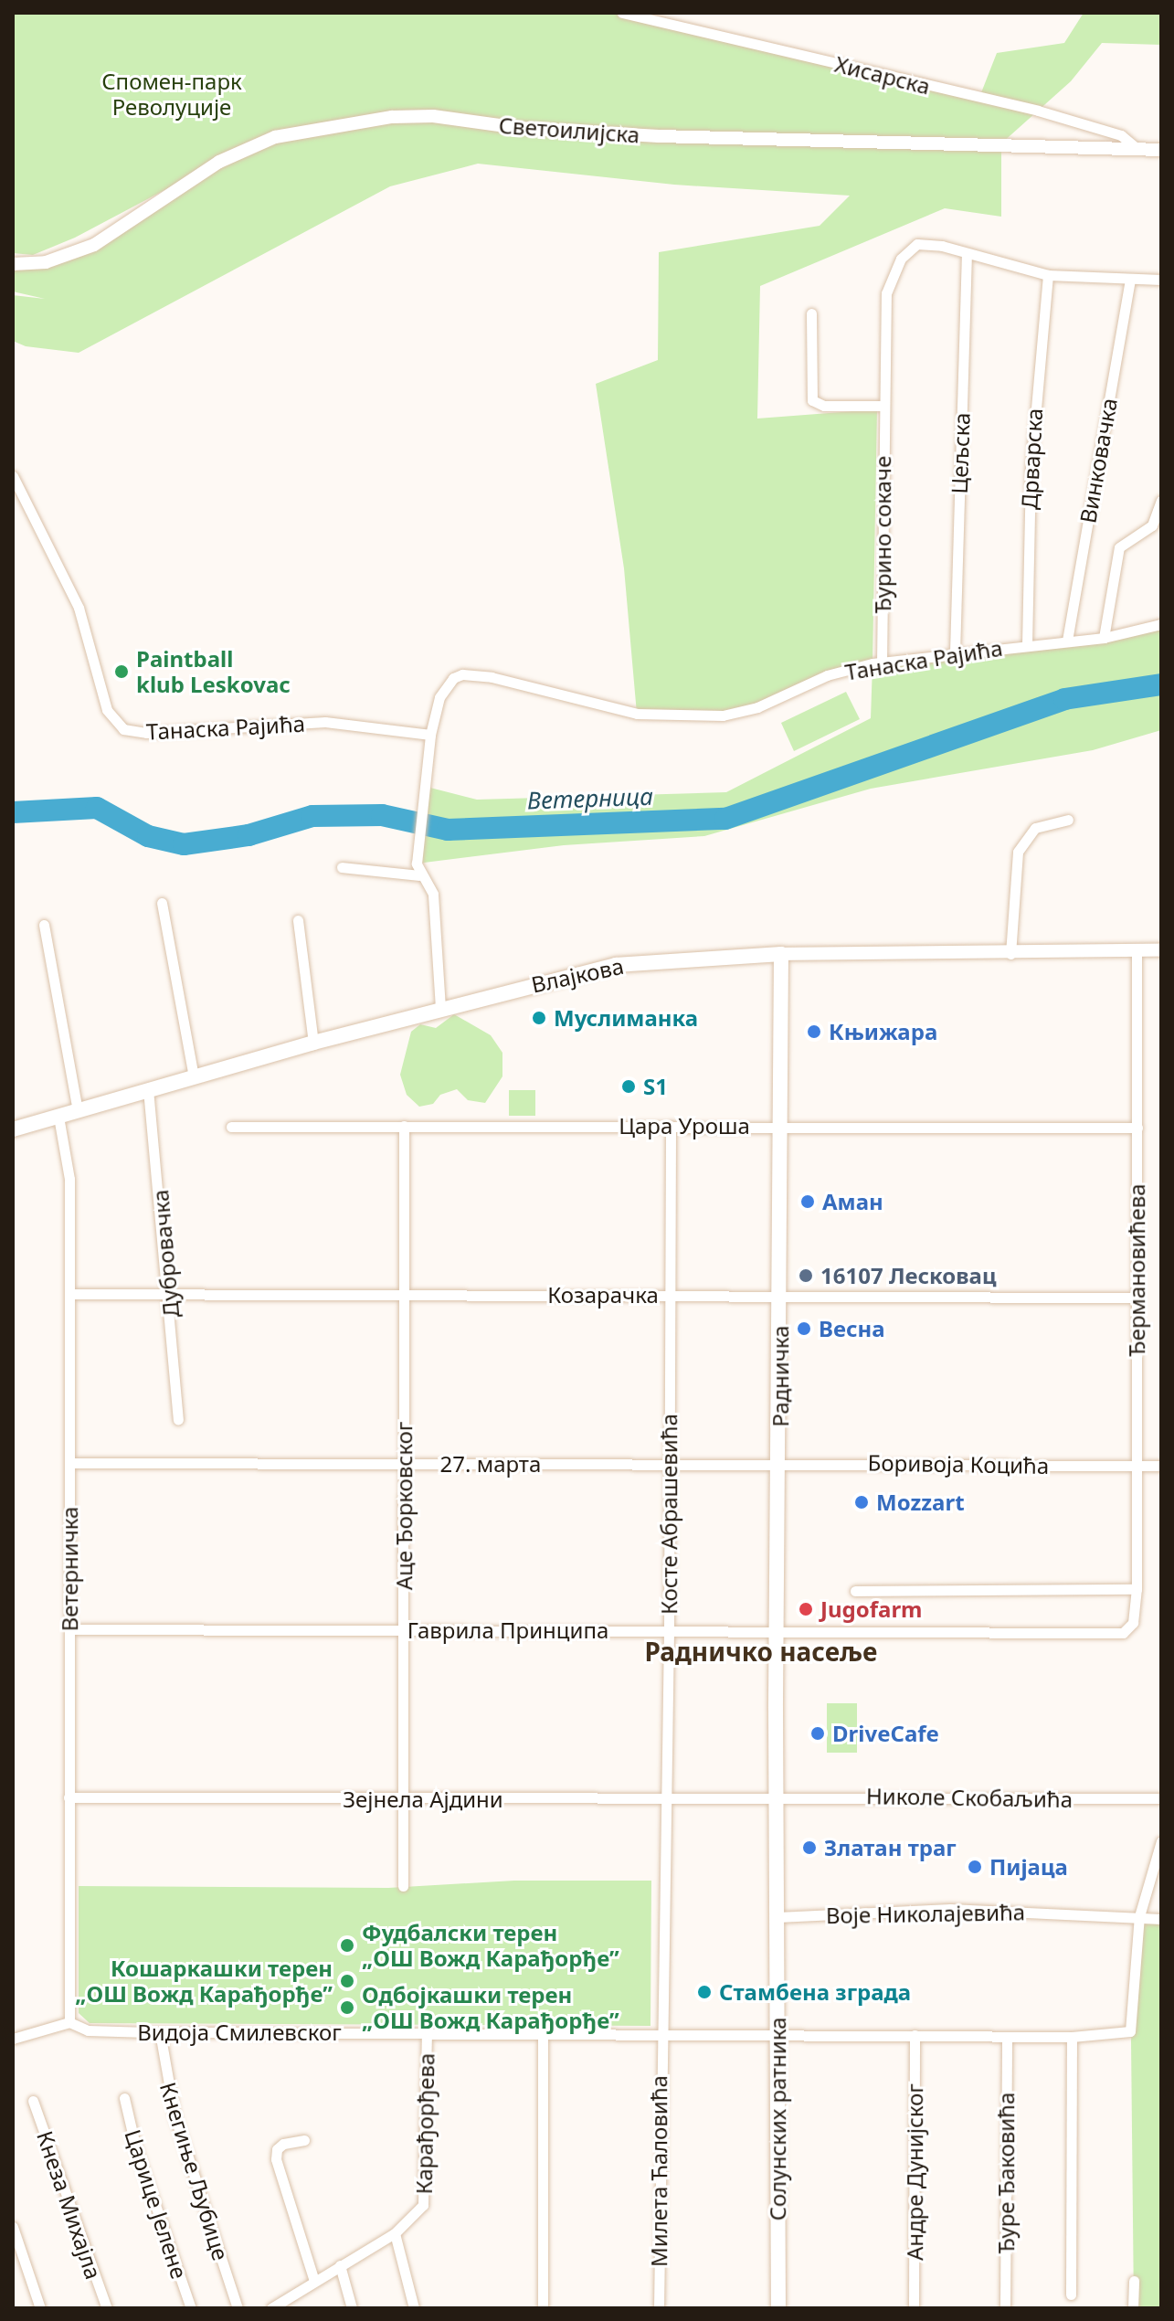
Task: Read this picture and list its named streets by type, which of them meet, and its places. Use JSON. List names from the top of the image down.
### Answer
{
  "streets": {
    "main road": ["Влајкова", "Радничка", "Солунских ратника"],
    "street": [
      "Хисарска",
      "Светоилијска",
      "Цељска",
      "Дрварска",
      "Винковачка",
      "Ђурино сокаче",
      "Танаска Рајића",
      "Цара Уроша",
      "Дубровачка",
      "Ђермановићева",
      "Козарачка",
      "27. марта",
      "Боривоја Коцића",
      "Аце Ђорковског",
      "Косте Абрашевића",
      "Ветерничка",
      "Гаврила Принципа",
      "Николе Скобаљића",
      "Зејнела Ајдини",
      "Воје Николајевића",
      "Видоја Смилевског",
      "Карађорђева",
      "Кнегиње Љубице",
      "Милета Ћаловића",
      "Андре Дунијског",
      "Ђуре Ђаковића",
      "Царице Јелене",
      "Кнеза Михајла"
    ]
  },
  "crossings": [
    ["Хисарска", "Светоилијска"],
    ["Цељска", "Ђурино сокаче"],
    ["Цељска", "Танаска Рајића"],
    ["Дрварска", "Танаска Рајића"],
    ["Винковачка", "Танаска Рајића"],
    ["Ђурино сокаче", "Танаска Рајића"],
    ["Влајкова", "Дубровачка"],
    ["Влајкова", "Ђермановићева"],
    ["Влајкова", "Радничка"],
    ["Влајкова", "Ветерничка"],
    ["Цара Уроша", "Ђермановићева"],
    ["Цара Уроша", "Радничка"],
    ["Цара Уроша", "Аце Ђорковског"],
    ["Цара Уроша", "Косте Абрашевића"],
    ["Дубровачка", "Козарачка"],
    ["Ђермановићева", "Козарачка"],
    ["Ђермановићева", "Боривоја Коцића"],
    ["Ђермановићева", "Гаврила Принципа"],
    ["Козарачка", "Радничка"],
    ["Козарачка", "Аце Ђорковског"],
    ["Козарачка", "Косте Абрашевића"],
    ["Козарачка", "Ветерничка"],
    ["Радничка", "27. марта"],
    ["Радничка", "Боривоја Коцића"],
    ["Радничка", "Гаврила Принципа"],
    ["Радничка", "Николе Скобаљића"],
    ["Радничка", "Зејнела Ајдини"],
    ["Радничка", "Солунских ратника"],
    ["27. марта", "Боривоја Коцића"],
    ["27. марта", "Аце Ђорковског"],
    ["27. марта", "Косте Абрашевића"],
    ["27. марта", "Ветерничка"],
    ["Аце Ђорковског", "Гаврила Принципа"],
    ["Аце Ђорковског", "Зејнела Ајдини"],
    ["Косте Абрашевића", "Гаврила Принципа"],
    ["Косте Абрашевића", "Зејнела Ајдини"],
    ["Косте Абрашевића", "Видоја Смилевског"],
    ["Косте Абрашевића", "Милета Ћаловића"],
    ["Ветерничка", "Гаврила Принципа"],
    ["Ветерничка", "Зејнела Ајдини"],
    ["Ветерничка", "Видоја Смилевског"],
    ["Николе Скобаљића", "Зејнела Ајдини"],
    ["Николе Скобаљића", "Солунских ратника"],
    ["Зејнела Ајдини", "Солунских ратника"],
    ["Воје Николајевића", "Солунских ратника"],
    ["Видоја Смилевског", "Солунских ратника"],
    ["Видоја Смилевског", "Карађорђева"],
    ["Видоја Смилевског", "Кнегиње Љубице"],
    ["Видоја Смилевског", "Милета Ћаловића"]
  ],
  "districts": ["Радничко насеље"],
  "water": ["Ветерница"],
  "parks": ["Спомен-парк Револуције"],
  "places": [
    "Paintball klub Leskovac",
    "Муслиманка",
    "Књижара",
    "S1",
    "Аман",
    "16107 Лесковац",
    "Весна",
    "Mozzart",
    "Jugofarm",
    "DriveCafe",
    "Златан траг",
    "Пијаца",
    "Фудбалски терен „ОШ Вожд Карађорђе”",
    "Кошаркашки терен „ОШ Вожд Карађорђе”",
    "Стамбена зграда",
    "Одбојкашки терен „ОШ Вожд Карађорђе”"
  ]
}
